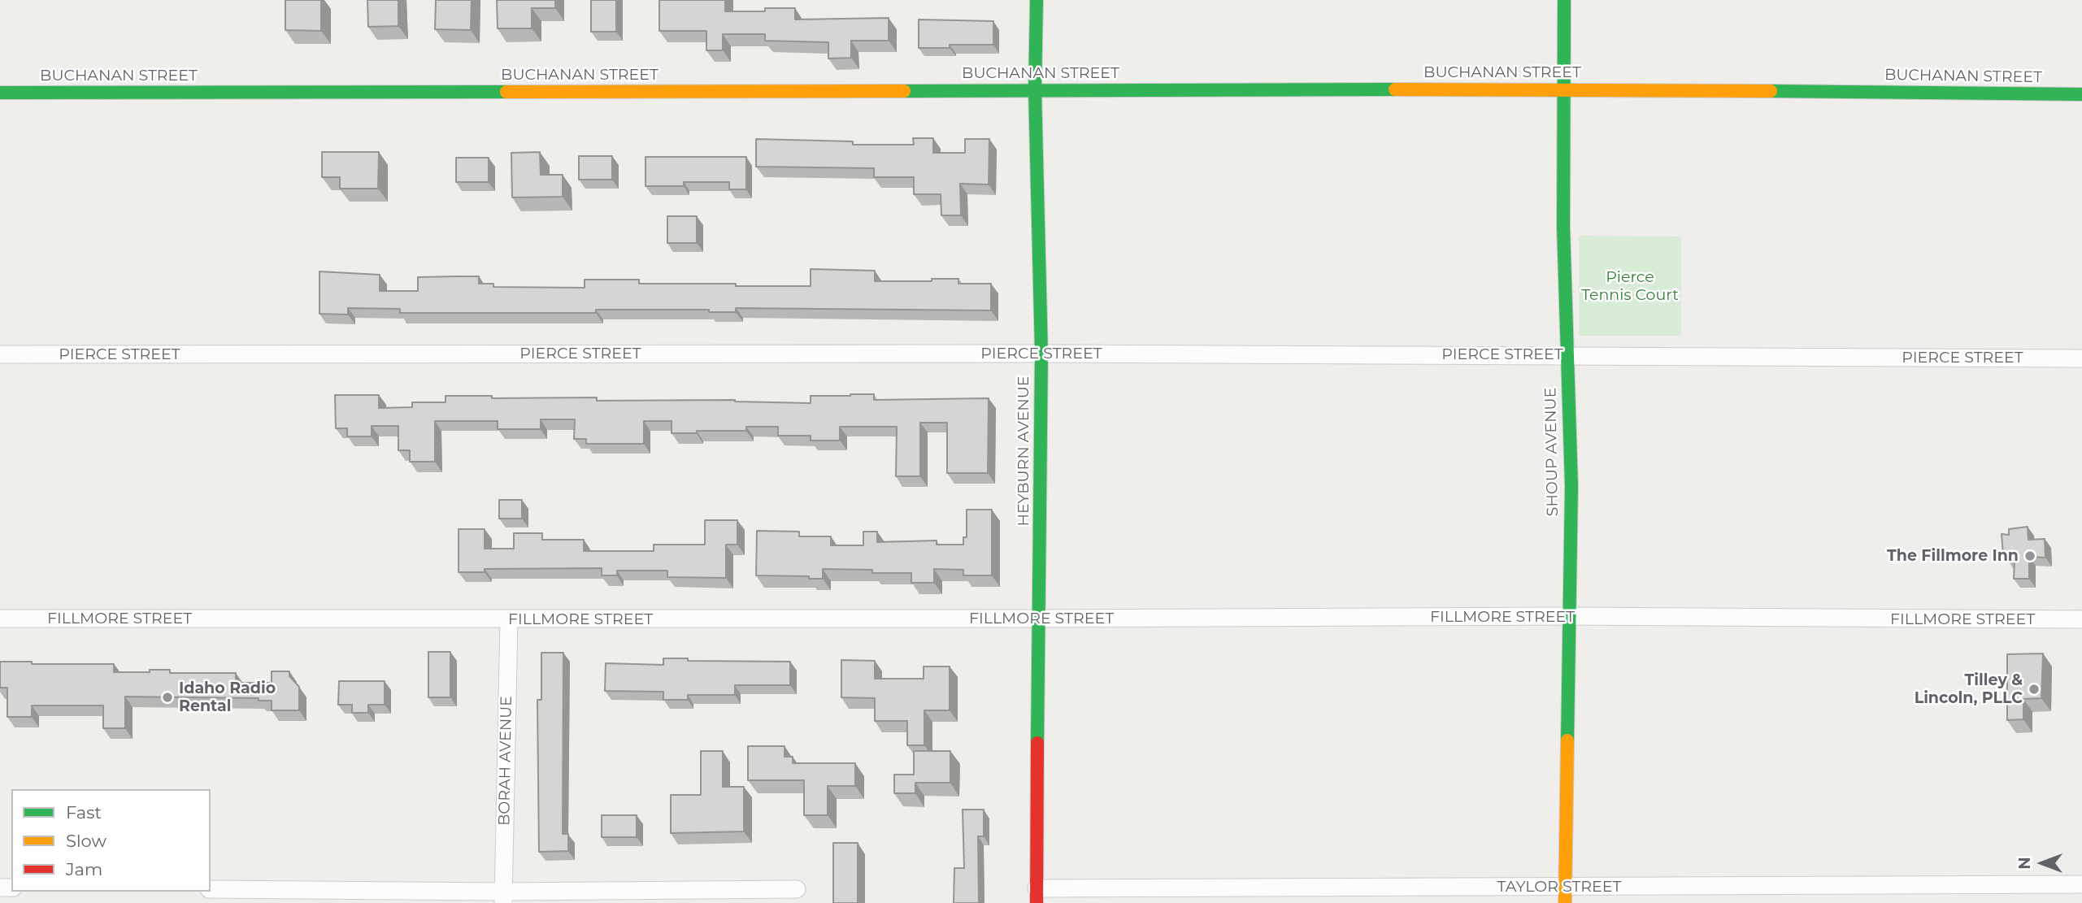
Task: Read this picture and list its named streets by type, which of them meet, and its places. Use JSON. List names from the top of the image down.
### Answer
{
  "streets": {
    "street": [
      "BUCHANAN STREET",
      "PIERCE STREET",
      "HEYBURN AVENUE",
      "SHOUP AVENUE",
      "FILLMORE STREET",
      "BORAH AVENUE",
      "TAYLOR STREET"
    ]
  },
  "crossings": [
    ["BUCHANAN STREET", "HEYBURN AVENUE"],
    ["BUCHANAN STREET", "SHOUP AVENUE"],
    ["PIERCE STREET", "HEYBURN AVENUE"],
    ["PIERCE STREET", "SHOUP AVENUE"],
    ["HEYBURN AVENUE", "FILLMORE STREET"],
    ["HEYBURN AVENUE", "TAYLOR STREET"],
    ["SHOUP AVENUE", "FILLMORE STREET"],
    ["SHOUP AVENUE", "TAYLOR STREET"],
    ["FILLMORE STREET", "BORAH AVENUE"]
  ],
  "parks": ["Pierce Tennis Court"],
  "places": ["The Fillmore Inn", "Tilley & Lincoln, PLLC", "Idaho Radio Rental"],
  "legend": ["Fast", "Slow", "Jam"],
  "north": "left"
}
